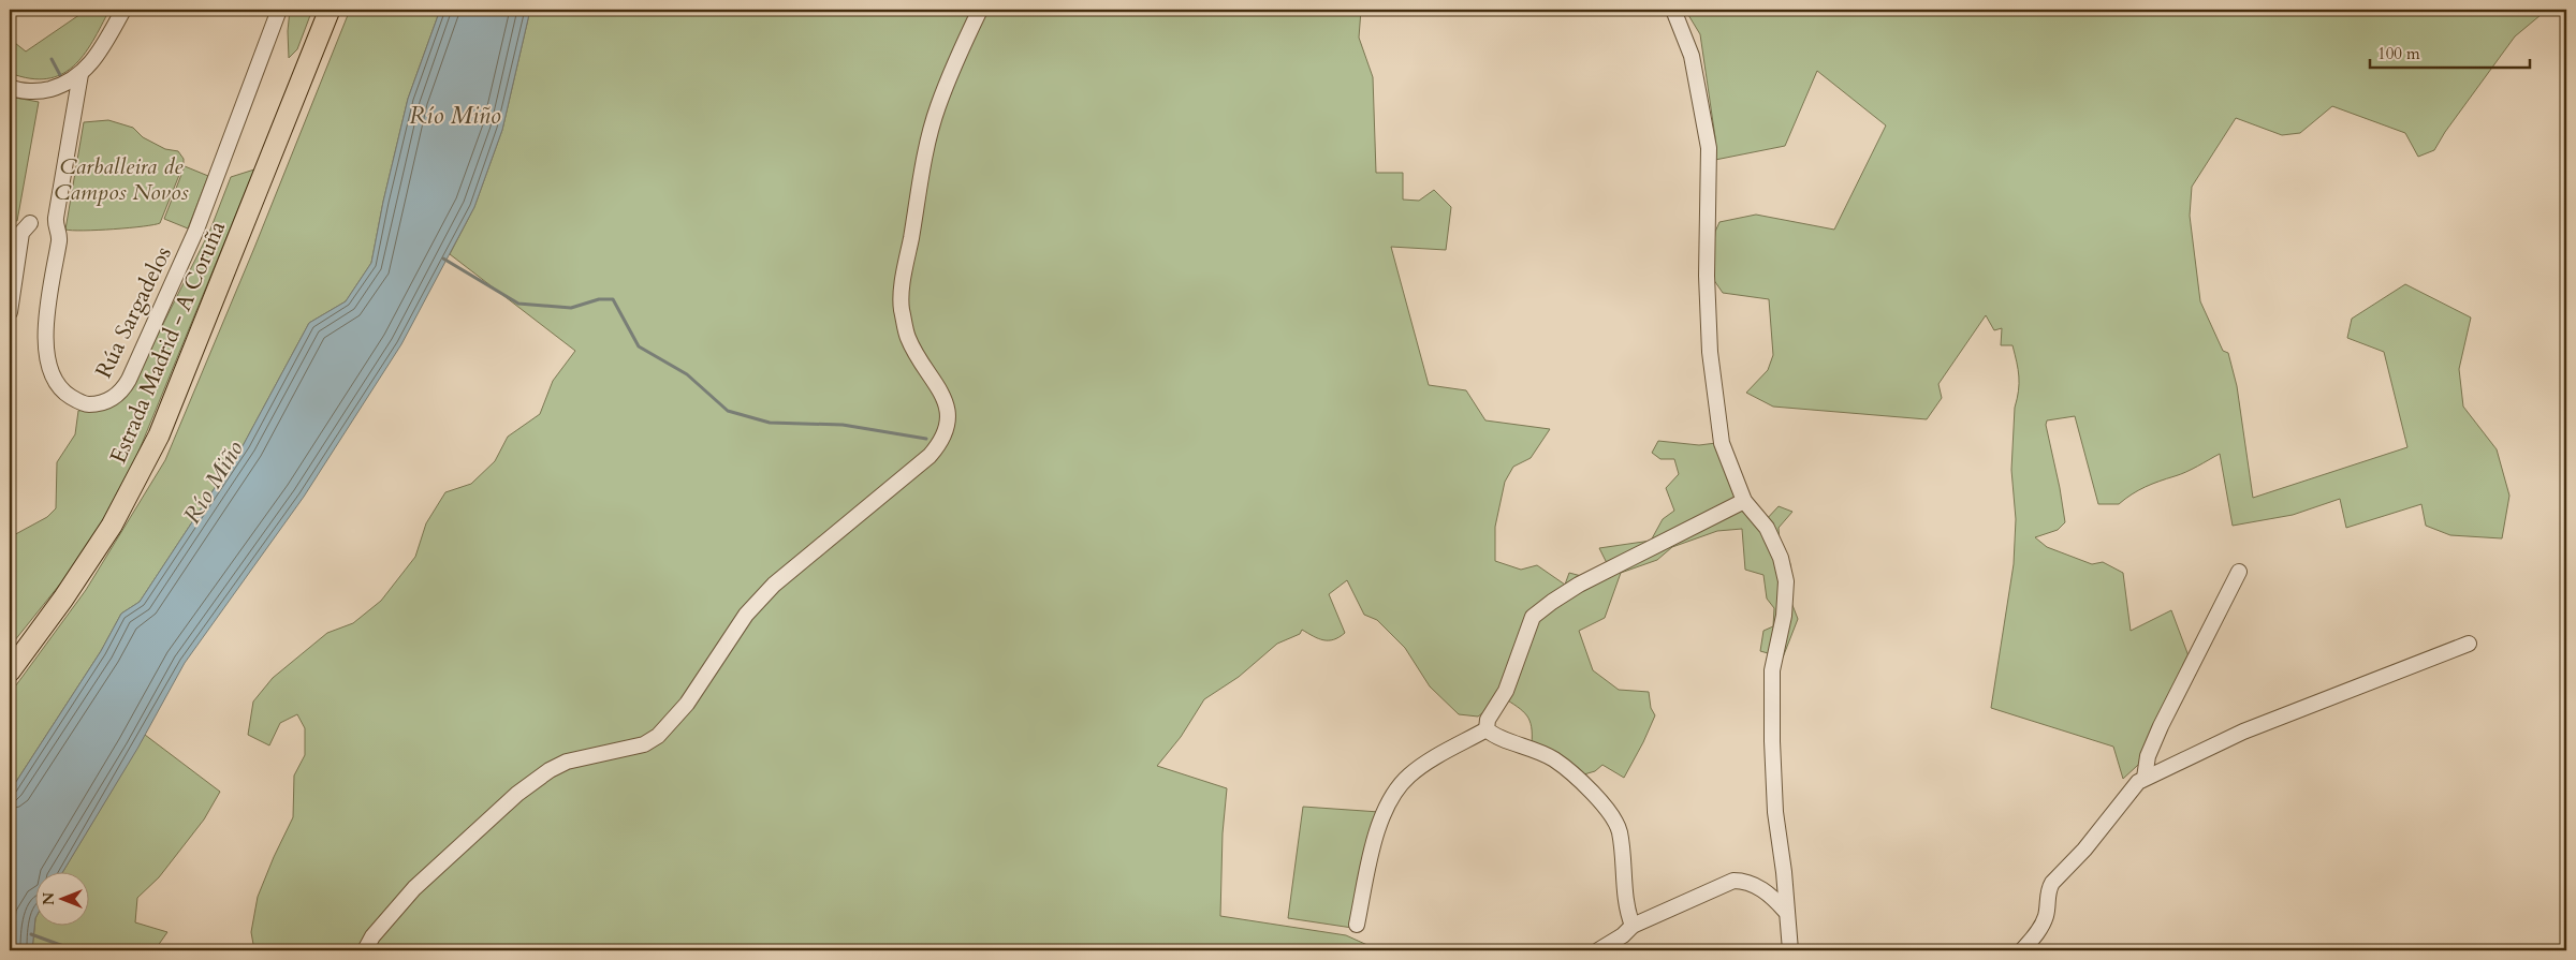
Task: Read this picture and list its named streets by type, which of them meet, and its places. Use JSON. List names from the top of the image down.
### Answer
{
  "streets": {
    "highway": ["Estrada Madrid - A Coruña"],
    "street": ["Rúa Sargadelos"]
  },
  "water": ["Río Miño"],
  "parks": ["Carballeira de Campos Novos"],
  "scale_bar": "100 m",
  "north": "left"
}
